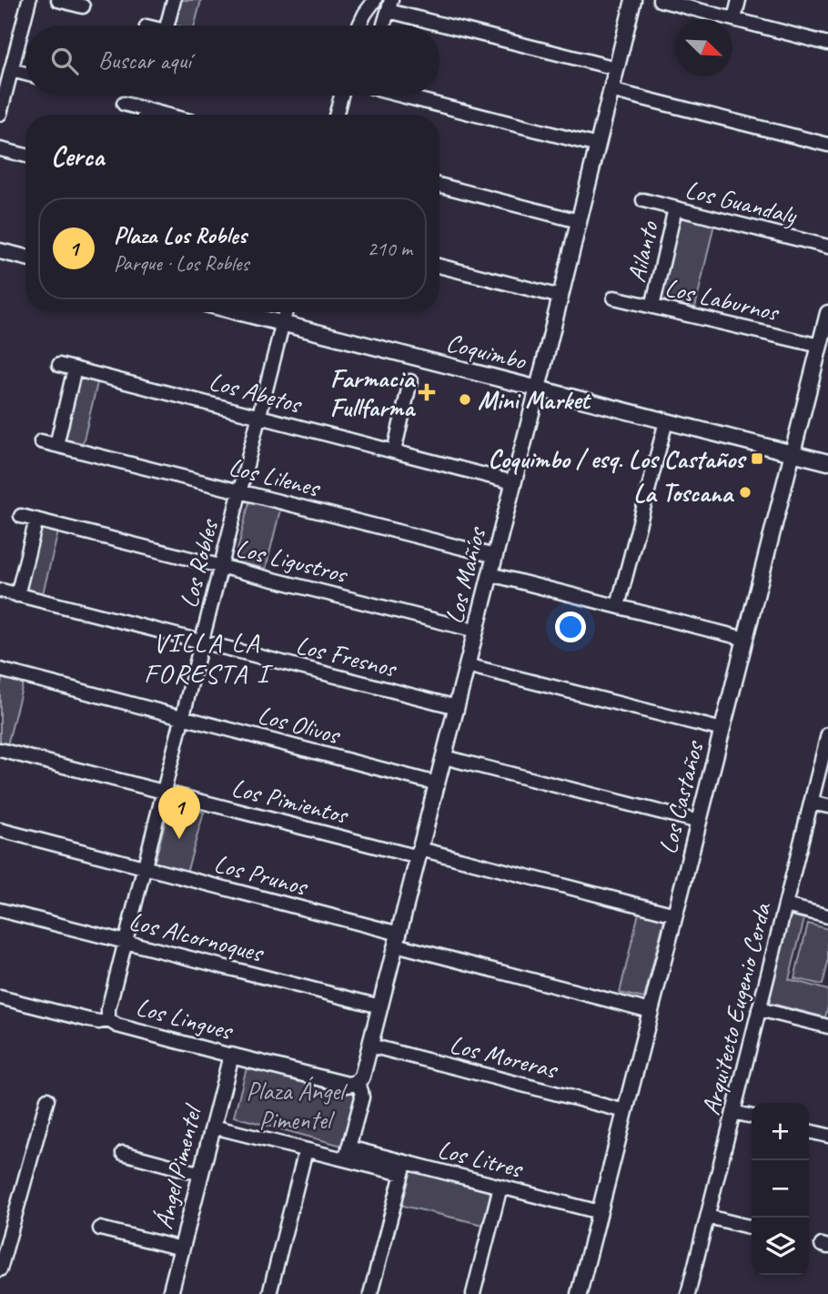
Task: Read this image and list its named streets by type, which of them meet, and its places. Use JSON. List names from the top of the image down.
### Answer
{
  "streets": {
    "street": [
      "Los Guandaly",
      "Ailanto",
      "Los Laburnos",
      "Coquimbo",
      "Los Abetos",
      "Los Lilenes",
      "Los Ligustros",
      "Los Robles",
      "Los Mañíos",
      "Los Fresnos",
      "Los Olivos",
      "Los Castaños",
      "Los Pimientos",
      "Los Prunos",
      "Los Alcornoques",
      "Arquitecto Eugenio Cerda",
      "Los Lingues",
      "Los Moreras",
      "Los Litres",
      "Ángel Pimentel"
    ]
  },
  "crossings": [
    ["Los Guandaly", "Ailanto"],
    ["Ailanto", "Los Laburnos"],
    ["Los Laburnos", "Los Castaños"],
    ["Coquimbo", "Los Robles"],
    ["Coquimbo", "Los Mañíos"],
    ["Coquimbo", "Los Castaños"],
    ["Los Abetos", "Los Robles"],
    ["Los Abetos", "Los Mañíos"],
    ["Los Lilenes", "Los Robles"],
    ["Los Lilenes", "Los Mañíos"],
    ["Los Ligustros", "Los Robles"],
    ["Los Ligustros", "Los Mañíos"],
    ["Los Robles", "Los Fresnos"],
    ["Los Robles", "Los Olivos"],
    ["Los Robles", "Los Pimientos"],
    ["Los Robles", "Los Prunos"],
    ["Los Robles", "Los Alcornoques"],
    ["Los Robles", "Los Lingues"],
    ["Los Mañíos", "Los Fresnos"],
    ["Los Mañíos", "Los Olivos"],
    ["Los Mañíos", "Los Pimientos"],
    ["Los Mañíos", "Los Prunos"],
    ["Los Mañíos", "Los Alcornoques"],
    ["Los Mañíos", "Los Lingues"],
    ["Los Mañíos", "Los Moreras"],
    ["Los Mañíos", "Los Litres"],
    ["Los Castaños", "Los Pimientos"],
    ["Los Castaños", "Los Prunos"],
    ["Los Castaños", "Los Moreras"],
    ["Los Castaños", "Los Litres"],
    ["Los Lingues", "Ángel Pimentel"],
    ["Los Litres", "Ángel Pimentel"]
  ],
  "districts": ["VILLA LA FORESTA I"],
  "parks": ["Plaza Ángel Pimentel"],
  "places": {
    "health": ["Farmacia Fullfarma"],
    "other": ["Mini Market", "La Toscana"],
    "transit": ["Coquimbo / esq. Los Castaños"]
  },
  "north": "bottom right",
  "page": {
    "search": "Buscar aquí",
    "heading": "Cerca",
    "list": [
      {
        "mark": "1",
        "name": "Plaza Los Robles",
        "note": "Parque · Los Robles",
        "value": "210 m"
      }
    ],
    "pins": "1",
    "map_buttons": ["+", "−"]
  }
}
